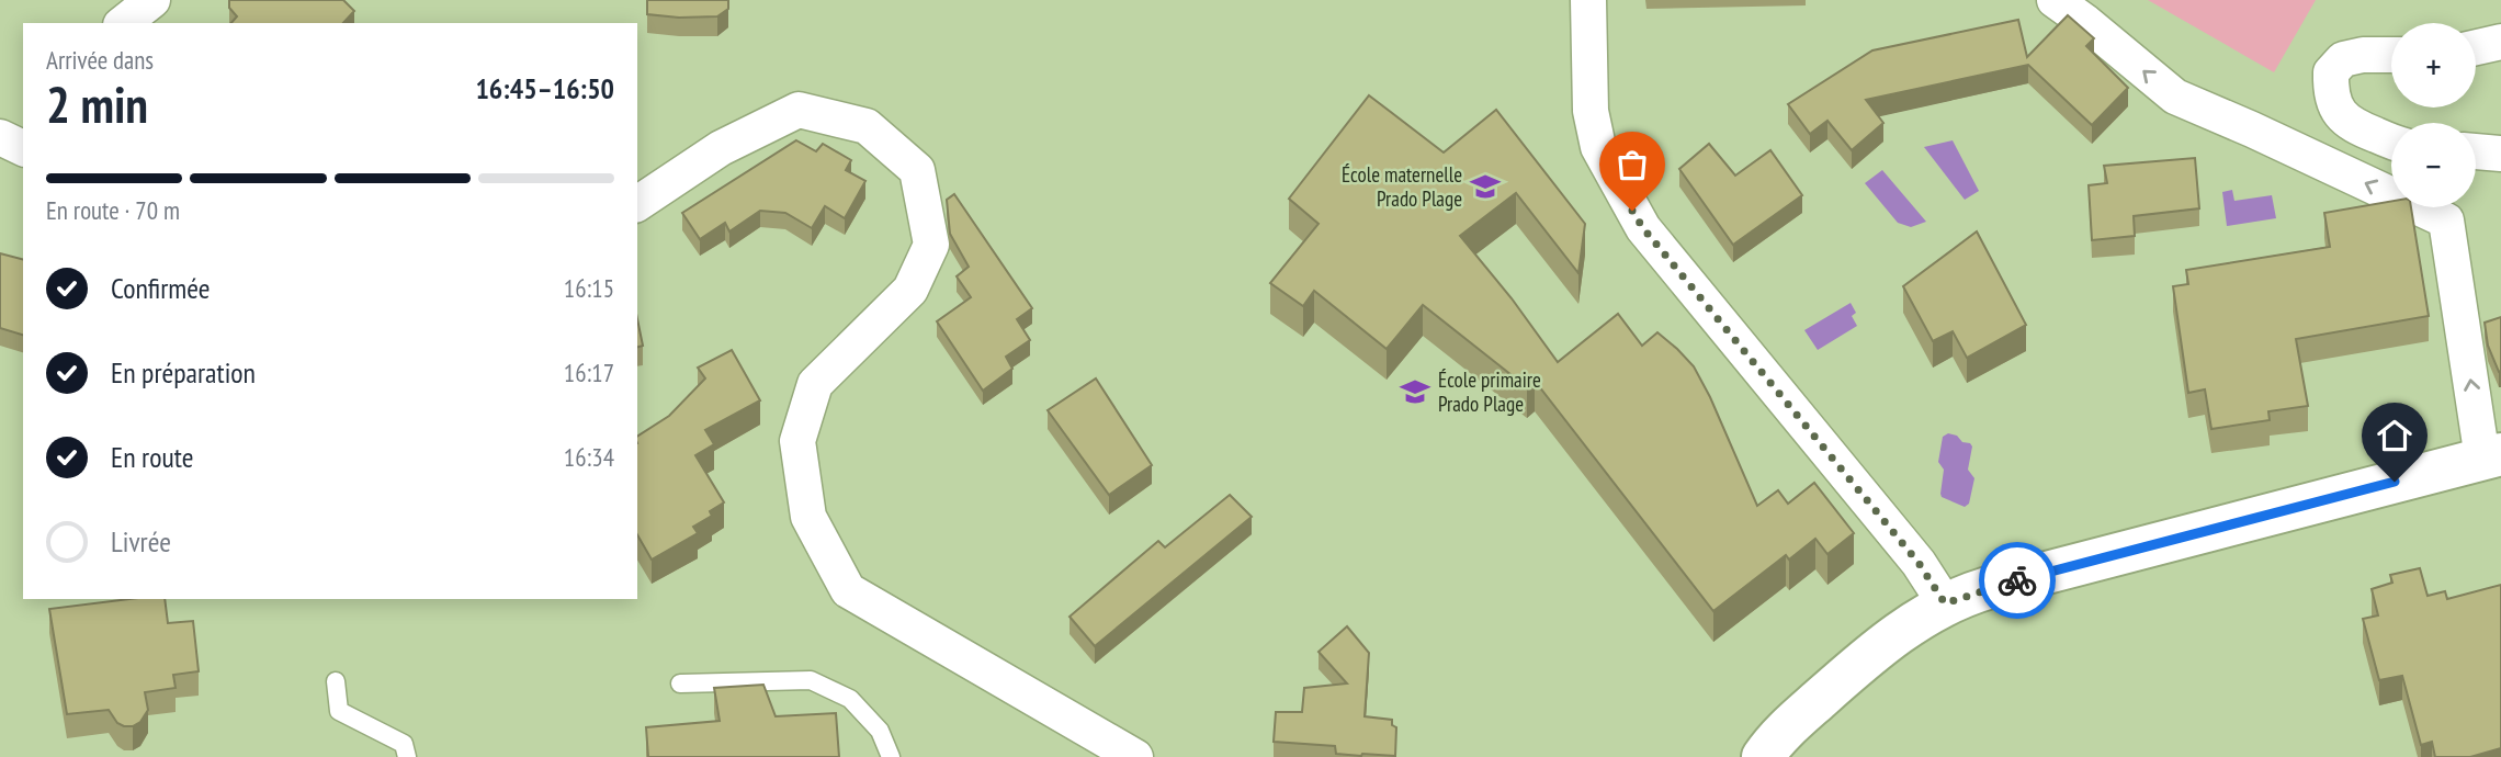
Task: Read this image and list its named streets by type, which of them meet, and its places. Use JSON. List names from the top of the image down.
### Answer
{
  "places": {
    "school or university": ["École maternelle Prado Plage", "École primaire Prado Plage"]
  },
  "page": {
    "map_buttons": ["+", "−"],
    "heading": ["2 min", "Arrivée dans", "16:45–16:50"],
    "bar": "En route · 70 m",
    "list": [
      ["Confirmée", "16:15"],
      ["En préparation", "16:17"],
      ["En route", "16:34"],
      "Livrée"
    ]
  }
}
